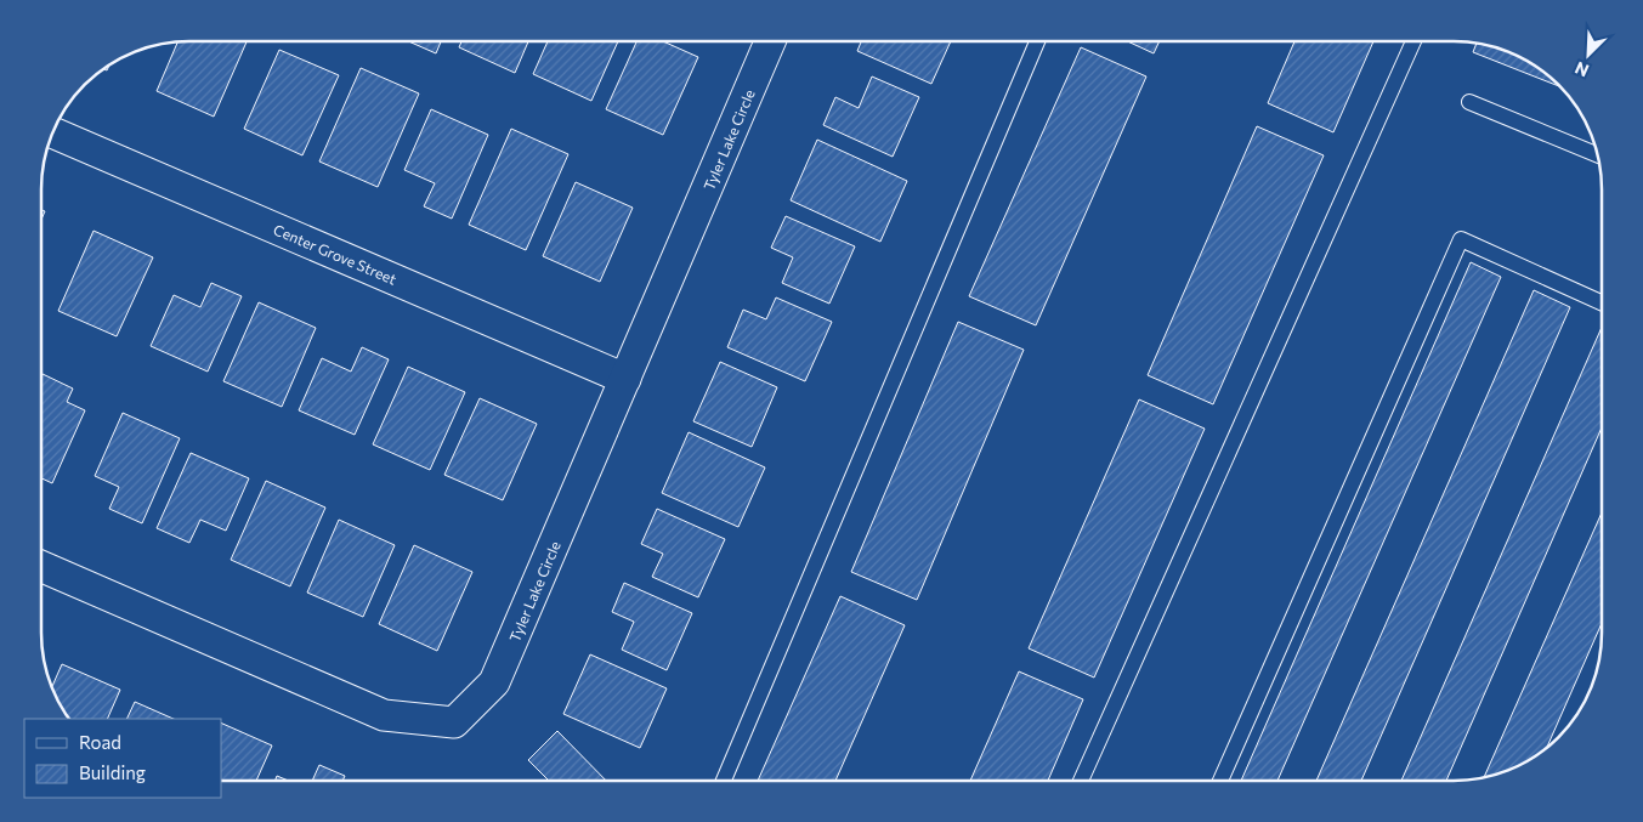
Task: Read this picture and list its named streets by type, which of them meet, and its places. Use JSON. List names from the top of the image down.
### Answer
{
  "streets": {
    "street": ["Tyler Lake Circle", "Center Grove Street"]
  },
  "crossings": [
    ["Tyler Lake Circle", "Center Grove Street"]
  ],
  "legend": ["Road", "Building"],
  "north": "bottom left"
}
